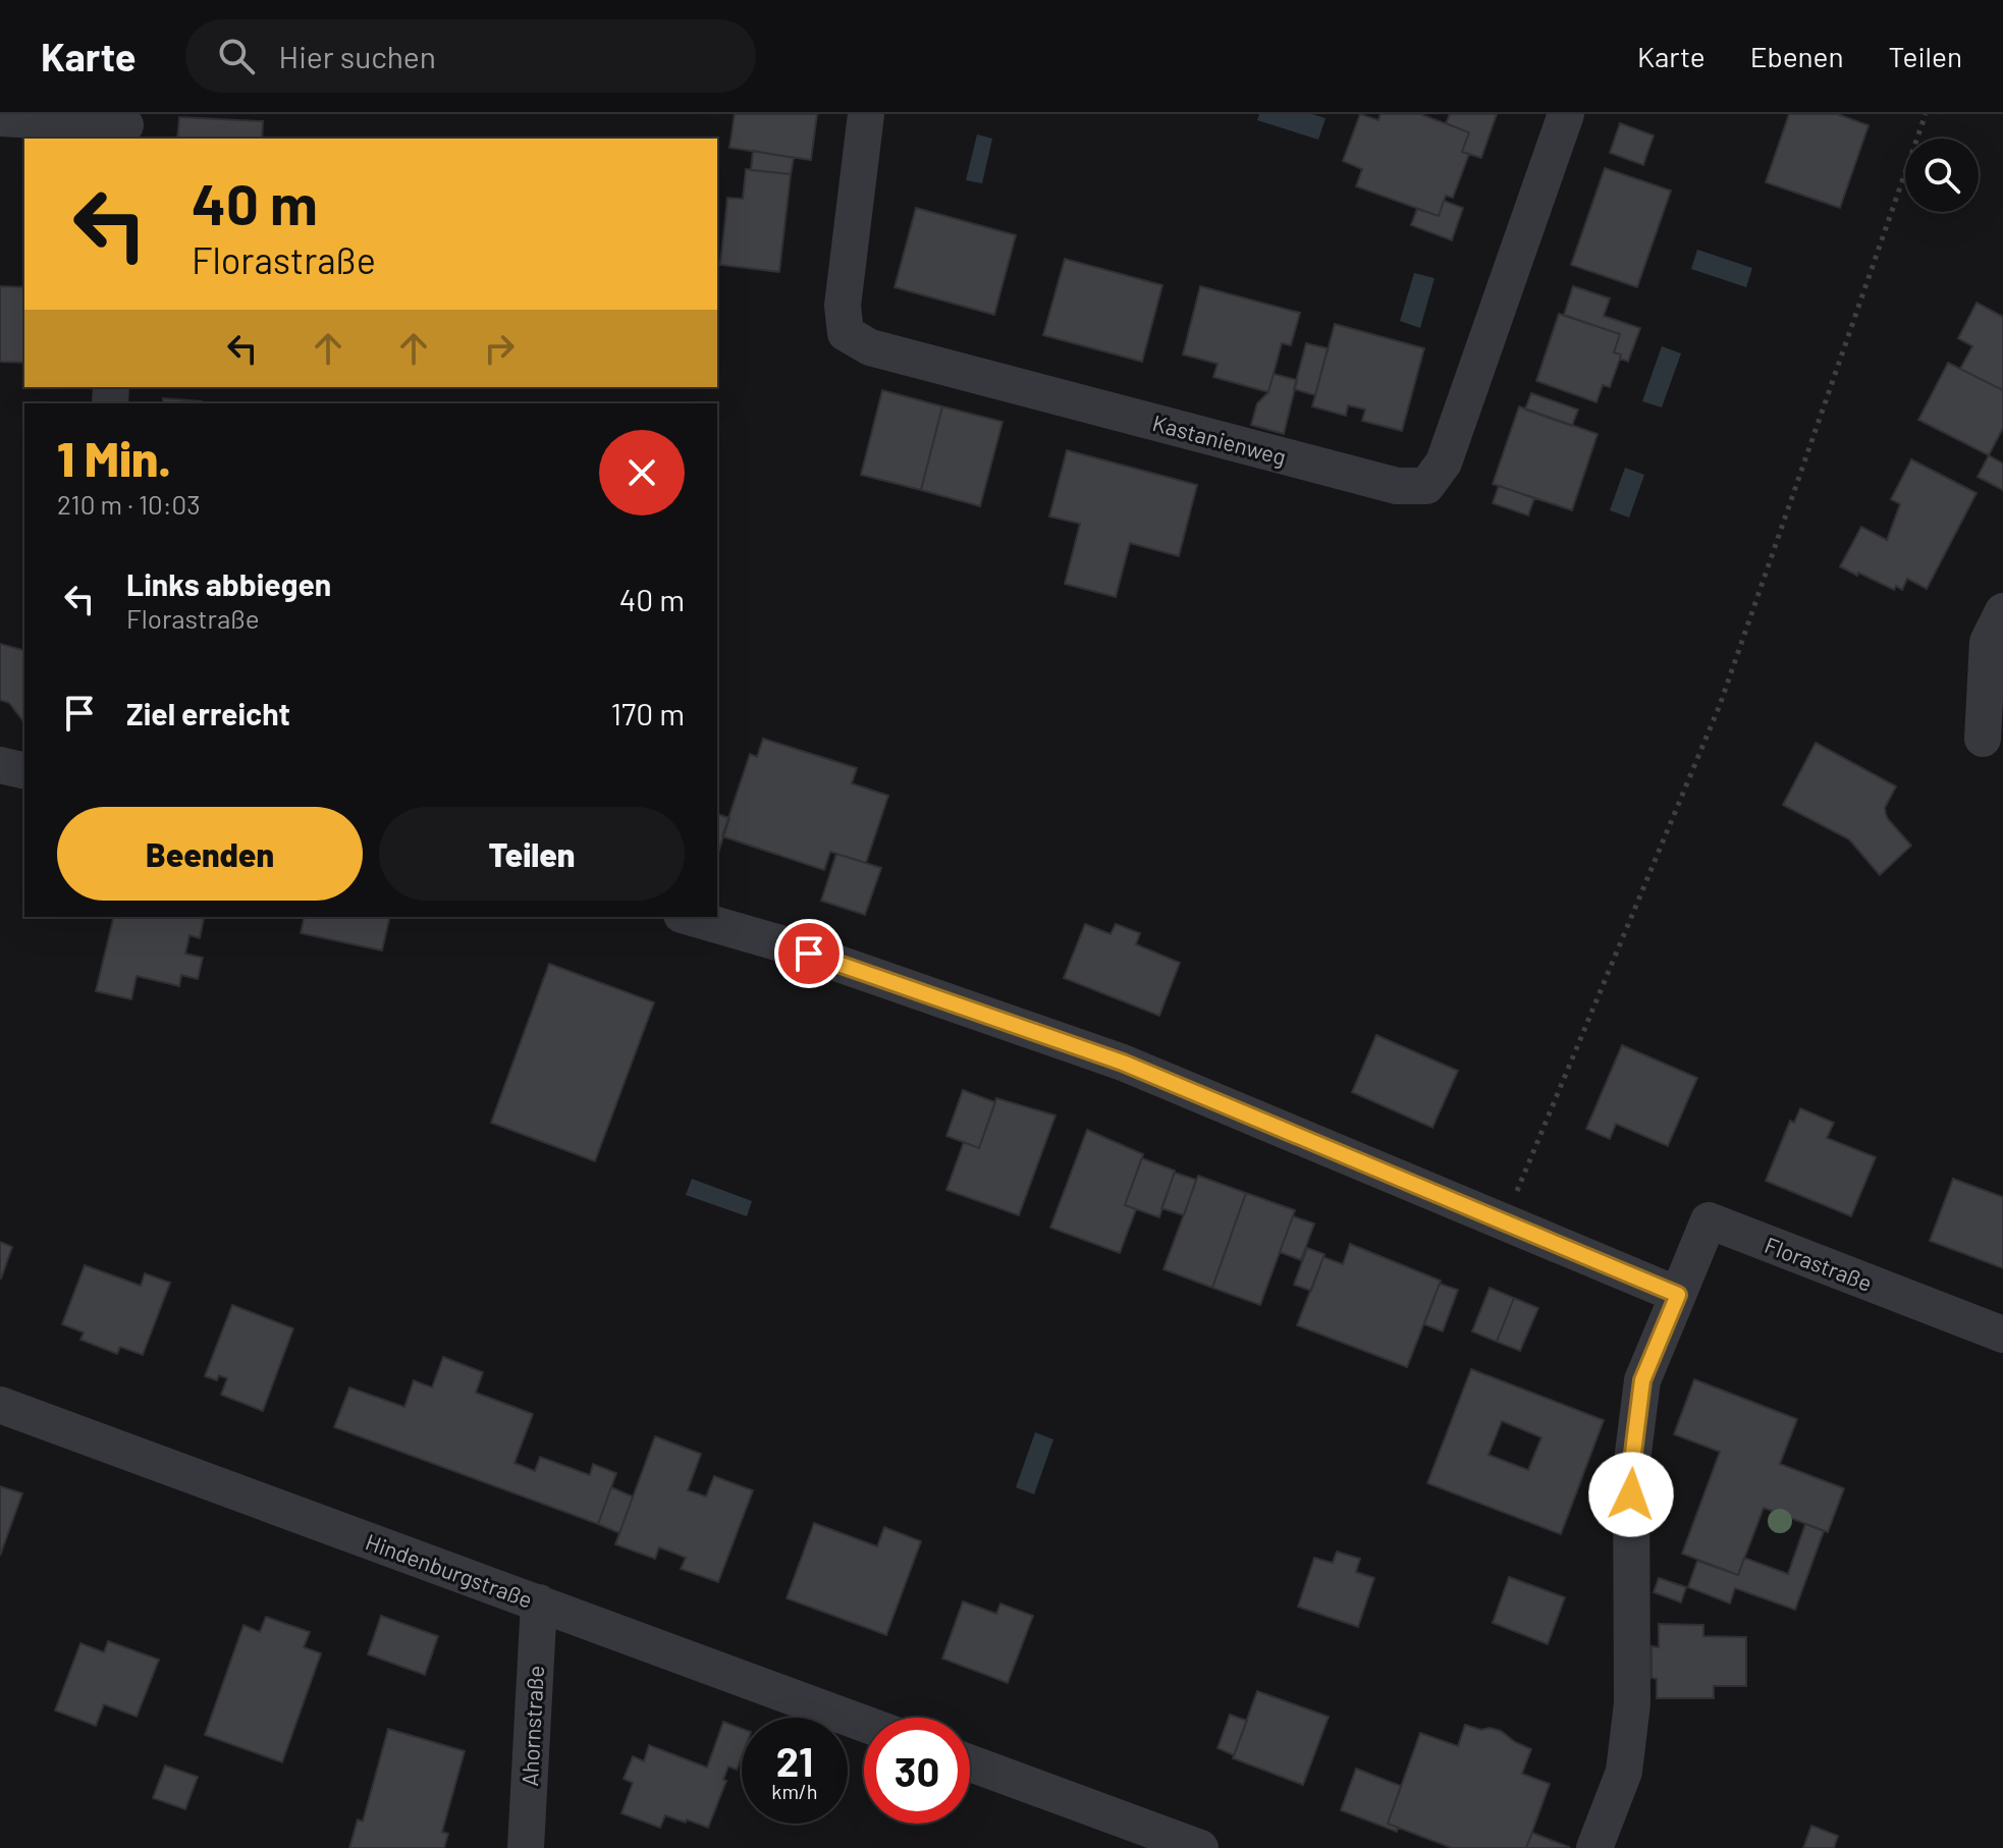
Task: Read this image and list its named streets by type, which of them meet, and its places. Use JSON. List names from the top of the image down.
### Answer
{
  "streets": {
    "street": [
      "Kastanienweg",
      "Florastraße",
      "Hindenburgstraße",
      "Ahornstraße"
    ]
  },
  "crossings": [
    ["Hindenburgstraße", "Ahornstraße"]
  ],
  "page": {
    "header": "Karte",
    "search": "Hier suchen",
    "nav": ["Karte", "Ebenen", "Teilen"],
    "turn": ["40 m", "Florastraße"],
    "heading": ["1 Min.", "210 m · 10:03"],
    "list": [
      {
        "name": "Links abbiegen",
        "note": "Florastraße",
        "value": "40 m"
      },
      {
        "name": "Ziel erreicht",
        "value": "170 m"
      }
    ],
    "buttons": ["Beenden", "Teilen"],
    "speed": "21 km/h",
    "limit": "30"
  }
}
